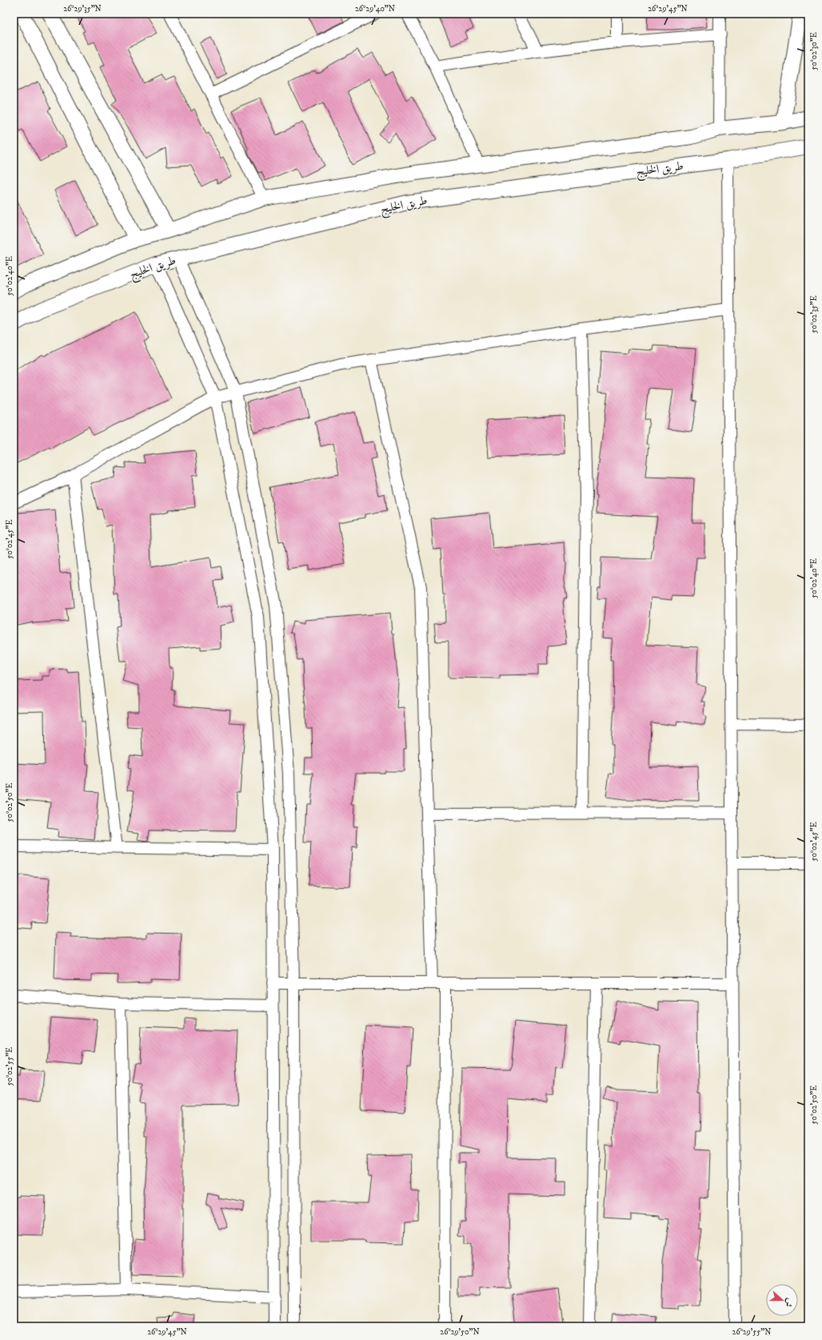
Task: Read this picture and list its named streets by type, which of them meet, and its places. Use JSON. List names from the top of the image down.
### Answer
{
  "streets": {
    "main road": ["طريق الخليج"]
  },
  "north": "right",
  "coordinates": [
    "26°29'35\"N",
    "26°29'40\"N",
    "26°29'45\"N",
    "50°02'30\"E",
    "50°02'40\"E",
    "50°02'35\"E",
    "50°02'45\"E",
    "50°02'50\"E",
    "50°02'55\"E",
    "26°29'50\"N",
    "26°29'55\"N"
  ]
}
